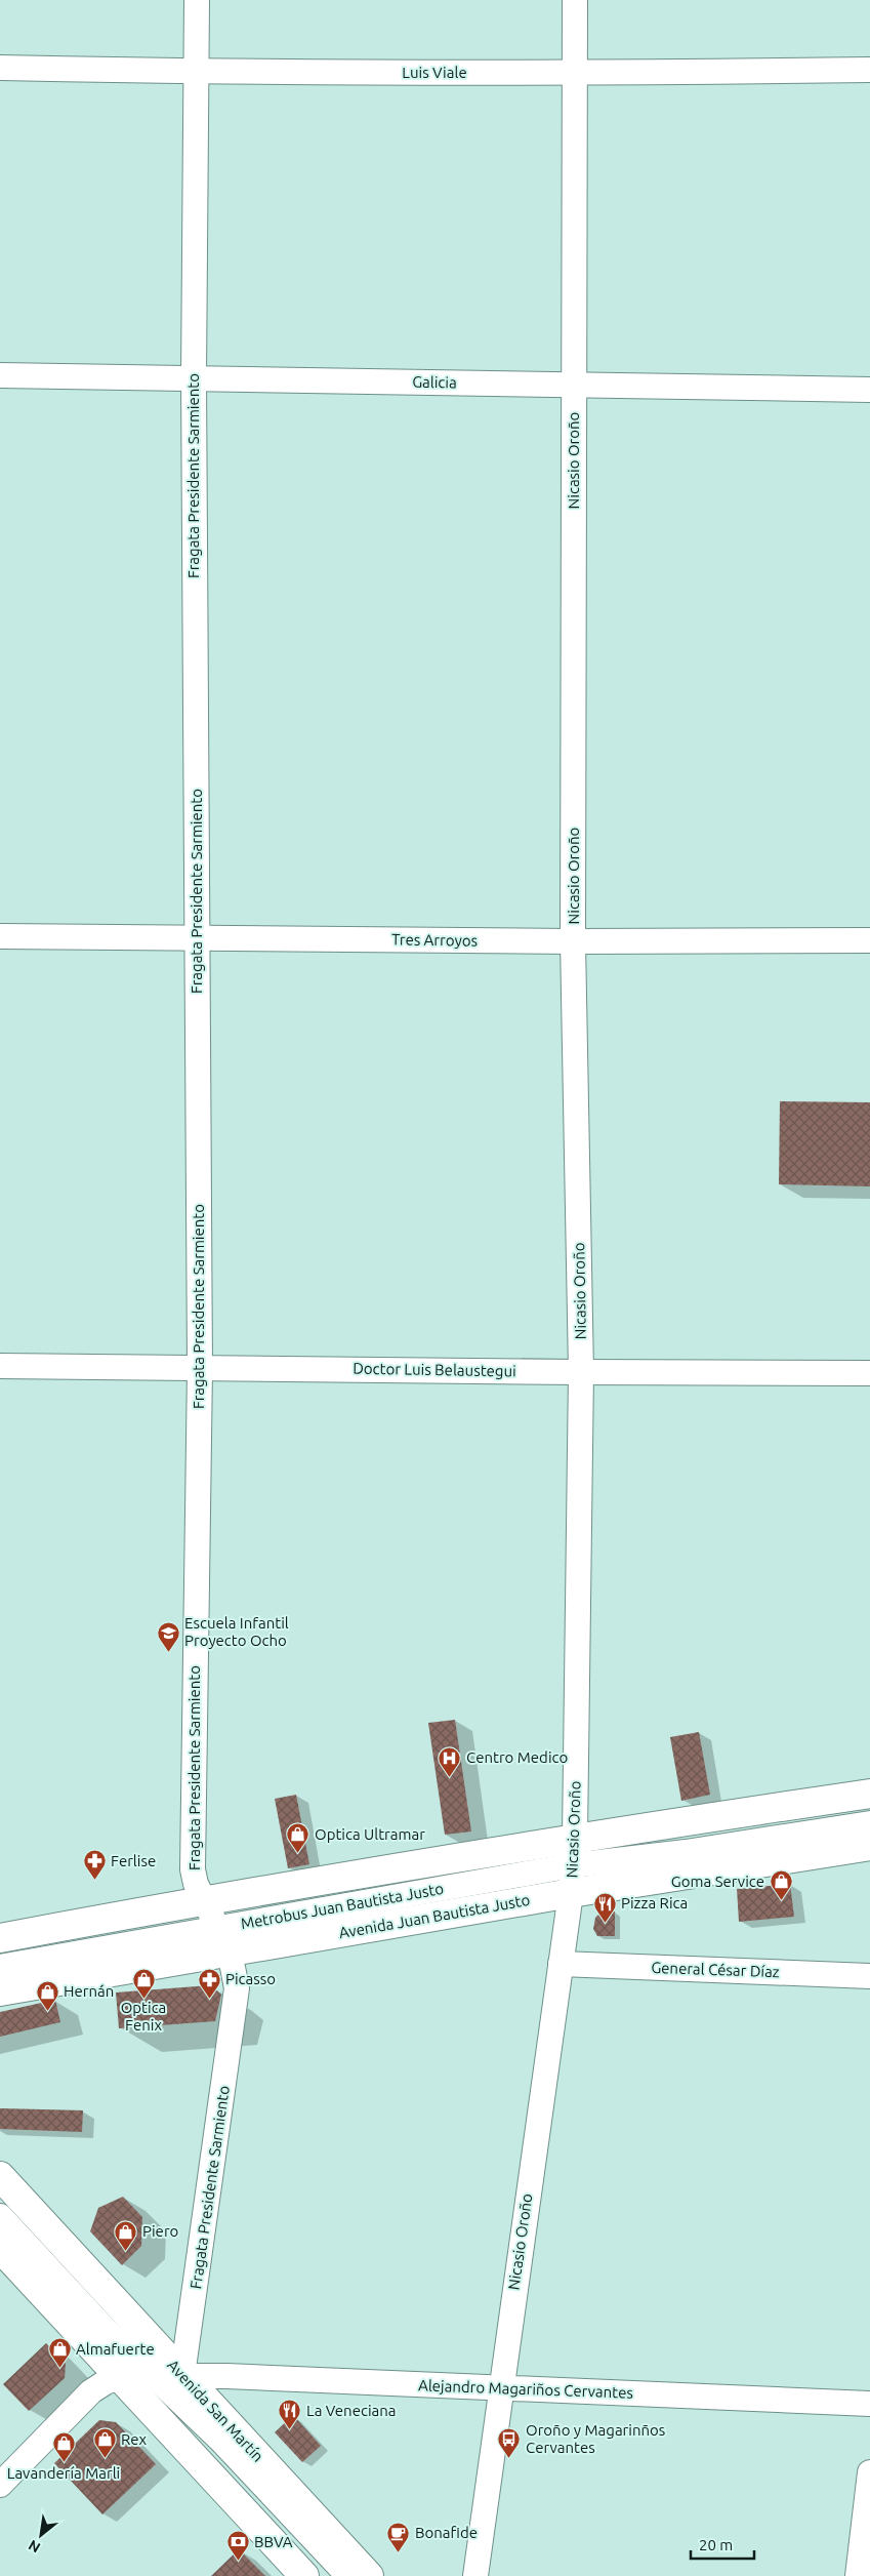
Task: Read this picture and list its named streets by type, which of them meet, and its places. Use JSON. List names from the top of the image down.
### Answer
{
  "streets": {
    "main road": ["Avenida Juan Bautista Justo", "Avenida San Martín"],
    "street": [
      "Luis Viale",
      "Galicia",
      "Nicasio Oroño",
      "Fragata Presidente Sarmiento",
      "Tres Arroyos",
      "Doctor Luis Belaustegui",
      "Metrobus Juan Bautista Justo",
      "General César Díaz",
      "Alejandro Magariños Cervantes"
    ]
  },
  "crossings": [
    ["Luis Viale", "Nicasio Oroño"],
    ["Luis Viale", "Fragata Presidente Sarmiento"],
    ["Galicia", "Nicasio Oroño"],
    ["Galicia", "Fragata Presidente Sarmiento"],
    ["Nicasio Oroño", "Tres Arroyos"],
    ["Nicasio Oroño", "Doctor Luis Belaustegui"],
    ["Nicasio Oroño", "Metrobus Juan Bautista Justo"],
    ["Nicasio Oroño", "Avenida Juan Bautista Justo"],
    ["Nicasio Oroño", "General César Díaz"],
    ["Nicasio Oroño", "Alejandro Magariños Cervantes"],
    ["Fragata Presidente Sarmiento", "Tres Arroyos"],
    ["Fragata Presidente Sarmiento", "Doctor Luis Belaustegui"],
    ["Fragata Presidente Sarmiento", "Metrobus Juan Bautista Justo"],
    ["Fragata Presidente Sarmiento", "Avenida Juan Bautista Justo"],
    ["Fragata Presidente Sarmiento", "Alejandro Magariños Cervantes"],
    ["Fragata Presidente Sarmiento", "Avenida San Martín"],
    ["Metrobus Juan Bautista Justo", "Avenida Juan Bautista Justo"],
    ["Alejandro Magariños Cervantes", "Avenida San Martín"]
  ],
  "places": {
    "school or university": ["Escuela Infantil Proyecto Ocho"],
    "hospital": ["Centro Medico"],
    "shop": [
      "Optica Ultramar",
      "Goma Service",
      "Optica Fenix",
      "Hernán",
      "Piero",
      "Almafuerte",
      "Rex",
      "Lavandería Marli"
    ],
    "pharmacy": ["Ferlise", "Picasso"],
    "restaurant": ["Pizza Rica", "La Veneciana"],
    "bus stop": ["Oroño y Magarinños Cervantes"],
    "cafe": ["Bonafide"],
    "bank": ["BBVA"]
  },
  "scale_bar": "20 m",
  "north": "bottom left"
}
